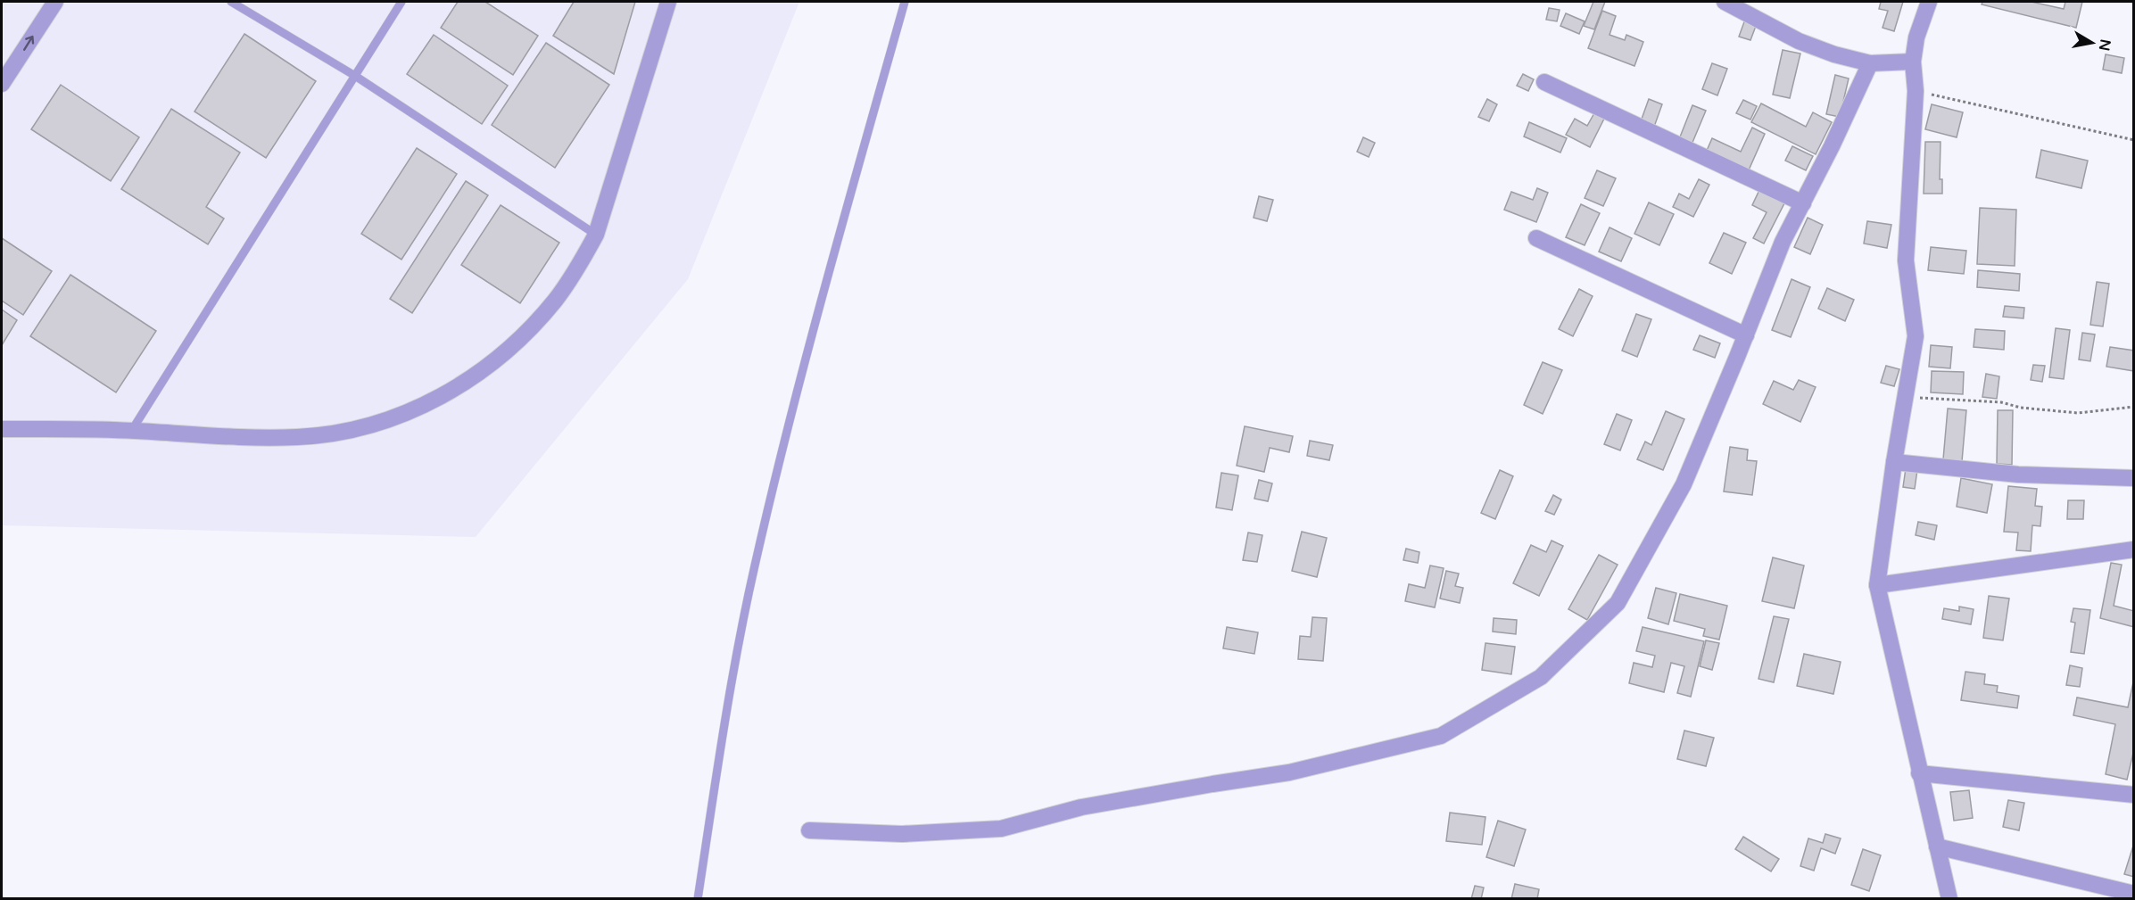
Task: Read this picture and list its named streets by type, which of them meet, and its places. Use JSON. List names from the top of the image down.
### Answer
{
  "north": "right"
}
